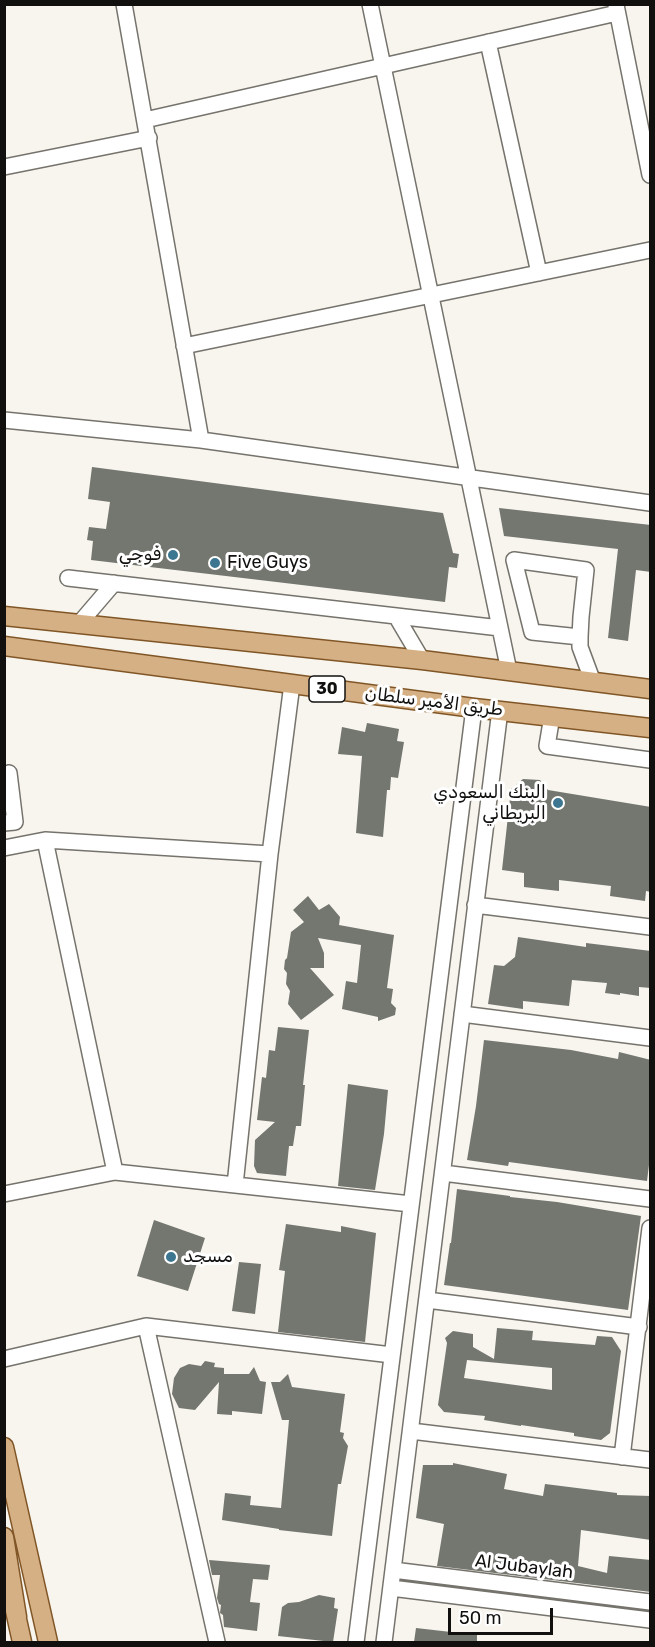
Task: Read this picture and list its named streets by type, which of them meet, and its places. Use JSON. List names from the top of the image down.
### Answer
{
  "streets": {
    "main road": ["30", "طريق الأمير سلطان"],
    "street": ["Al Jubaylah"]
  },
  "places": [
    "فوجي",
    "Five Guys",
    "البنك السعودي البريطاني",
    "مسجد"
  ],
  "scale_bar": "50 m"
}
